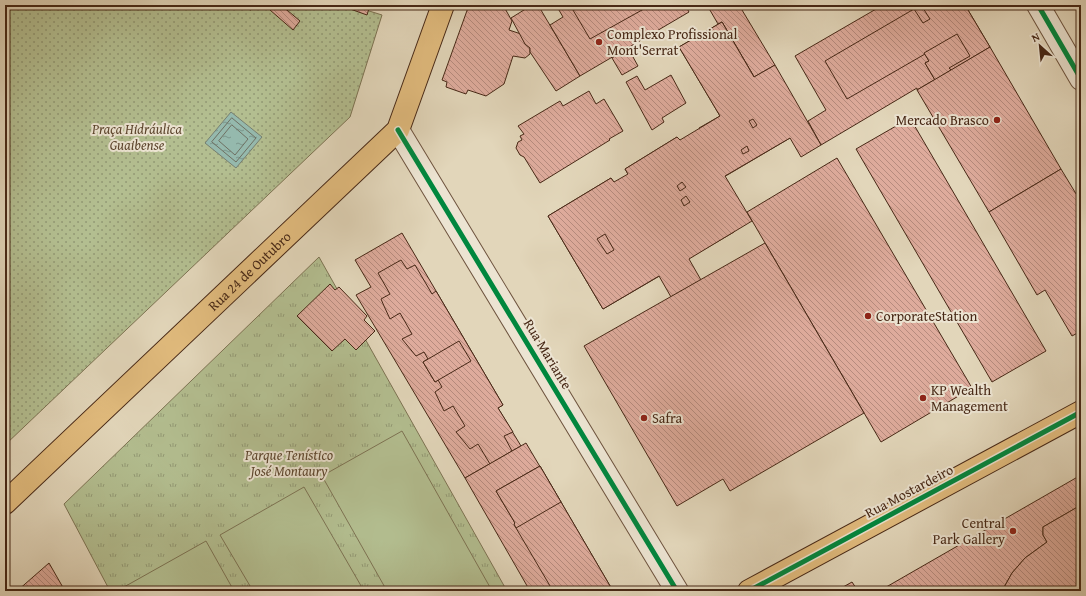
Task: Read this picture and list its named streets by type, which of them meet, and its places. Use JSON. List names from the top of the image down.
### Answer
{
  "streets": {
    "main road": ["Rua 24 de Outubro", "Rua Mostardeiro"],
    "street": ["Rua Mariante"]
  },
  "crossings": [
    ["Rua 24 de Outubro", "Rua Mariante"]
  ],
  "parks": ["Praça Hidráulica Guaibense", "Parque Tenístico José Montaury"],
  "places": [
    "Complexo Profissional Mont'Serrat",
    "Mercado Brasco",
    "CorporateStation",
    "KP Wealth Management",
    "Safra",
    "Central Park Gallery"
  ],
  "north": "top left"
}
